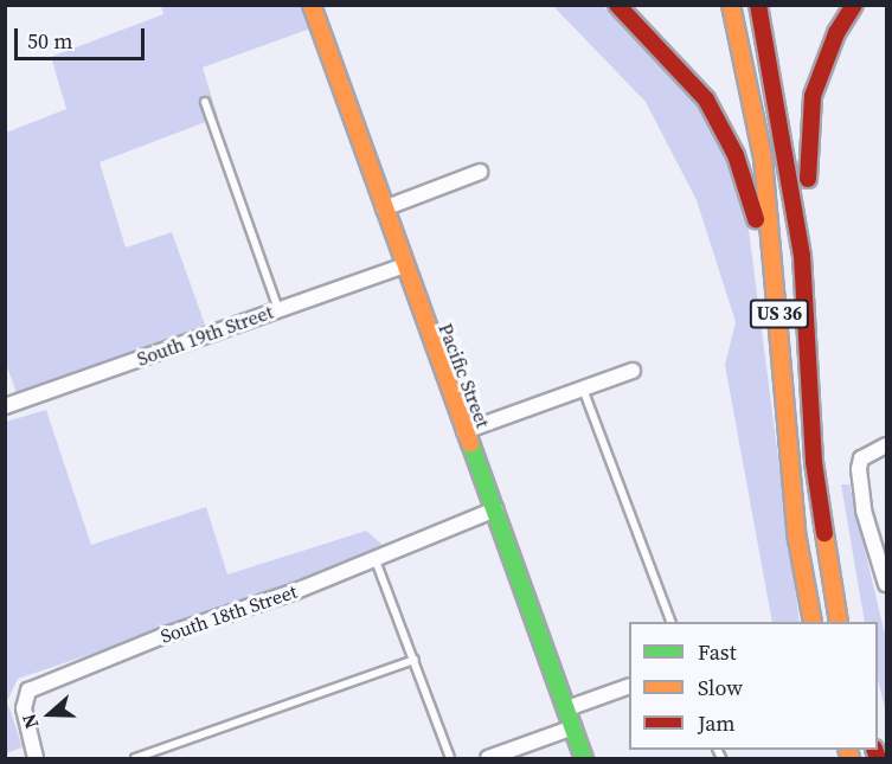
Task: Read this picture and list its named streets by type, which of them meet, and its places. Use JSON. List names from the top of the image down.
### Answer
{
  "streets": {
    "main road": ["US 36", "Pacific Street"],
    "street": ["South 19th Street", "South 18th Street"]
  },
  "crossings": [
    ["South 19th Street", "Pacific Street"],
    ["Pacific Street", "South 18th Street"]
  ],
  "legend": ["Fast", "Slow", "Jam"],
  "scale_bar": "50 m",
  "north": "left"
}
